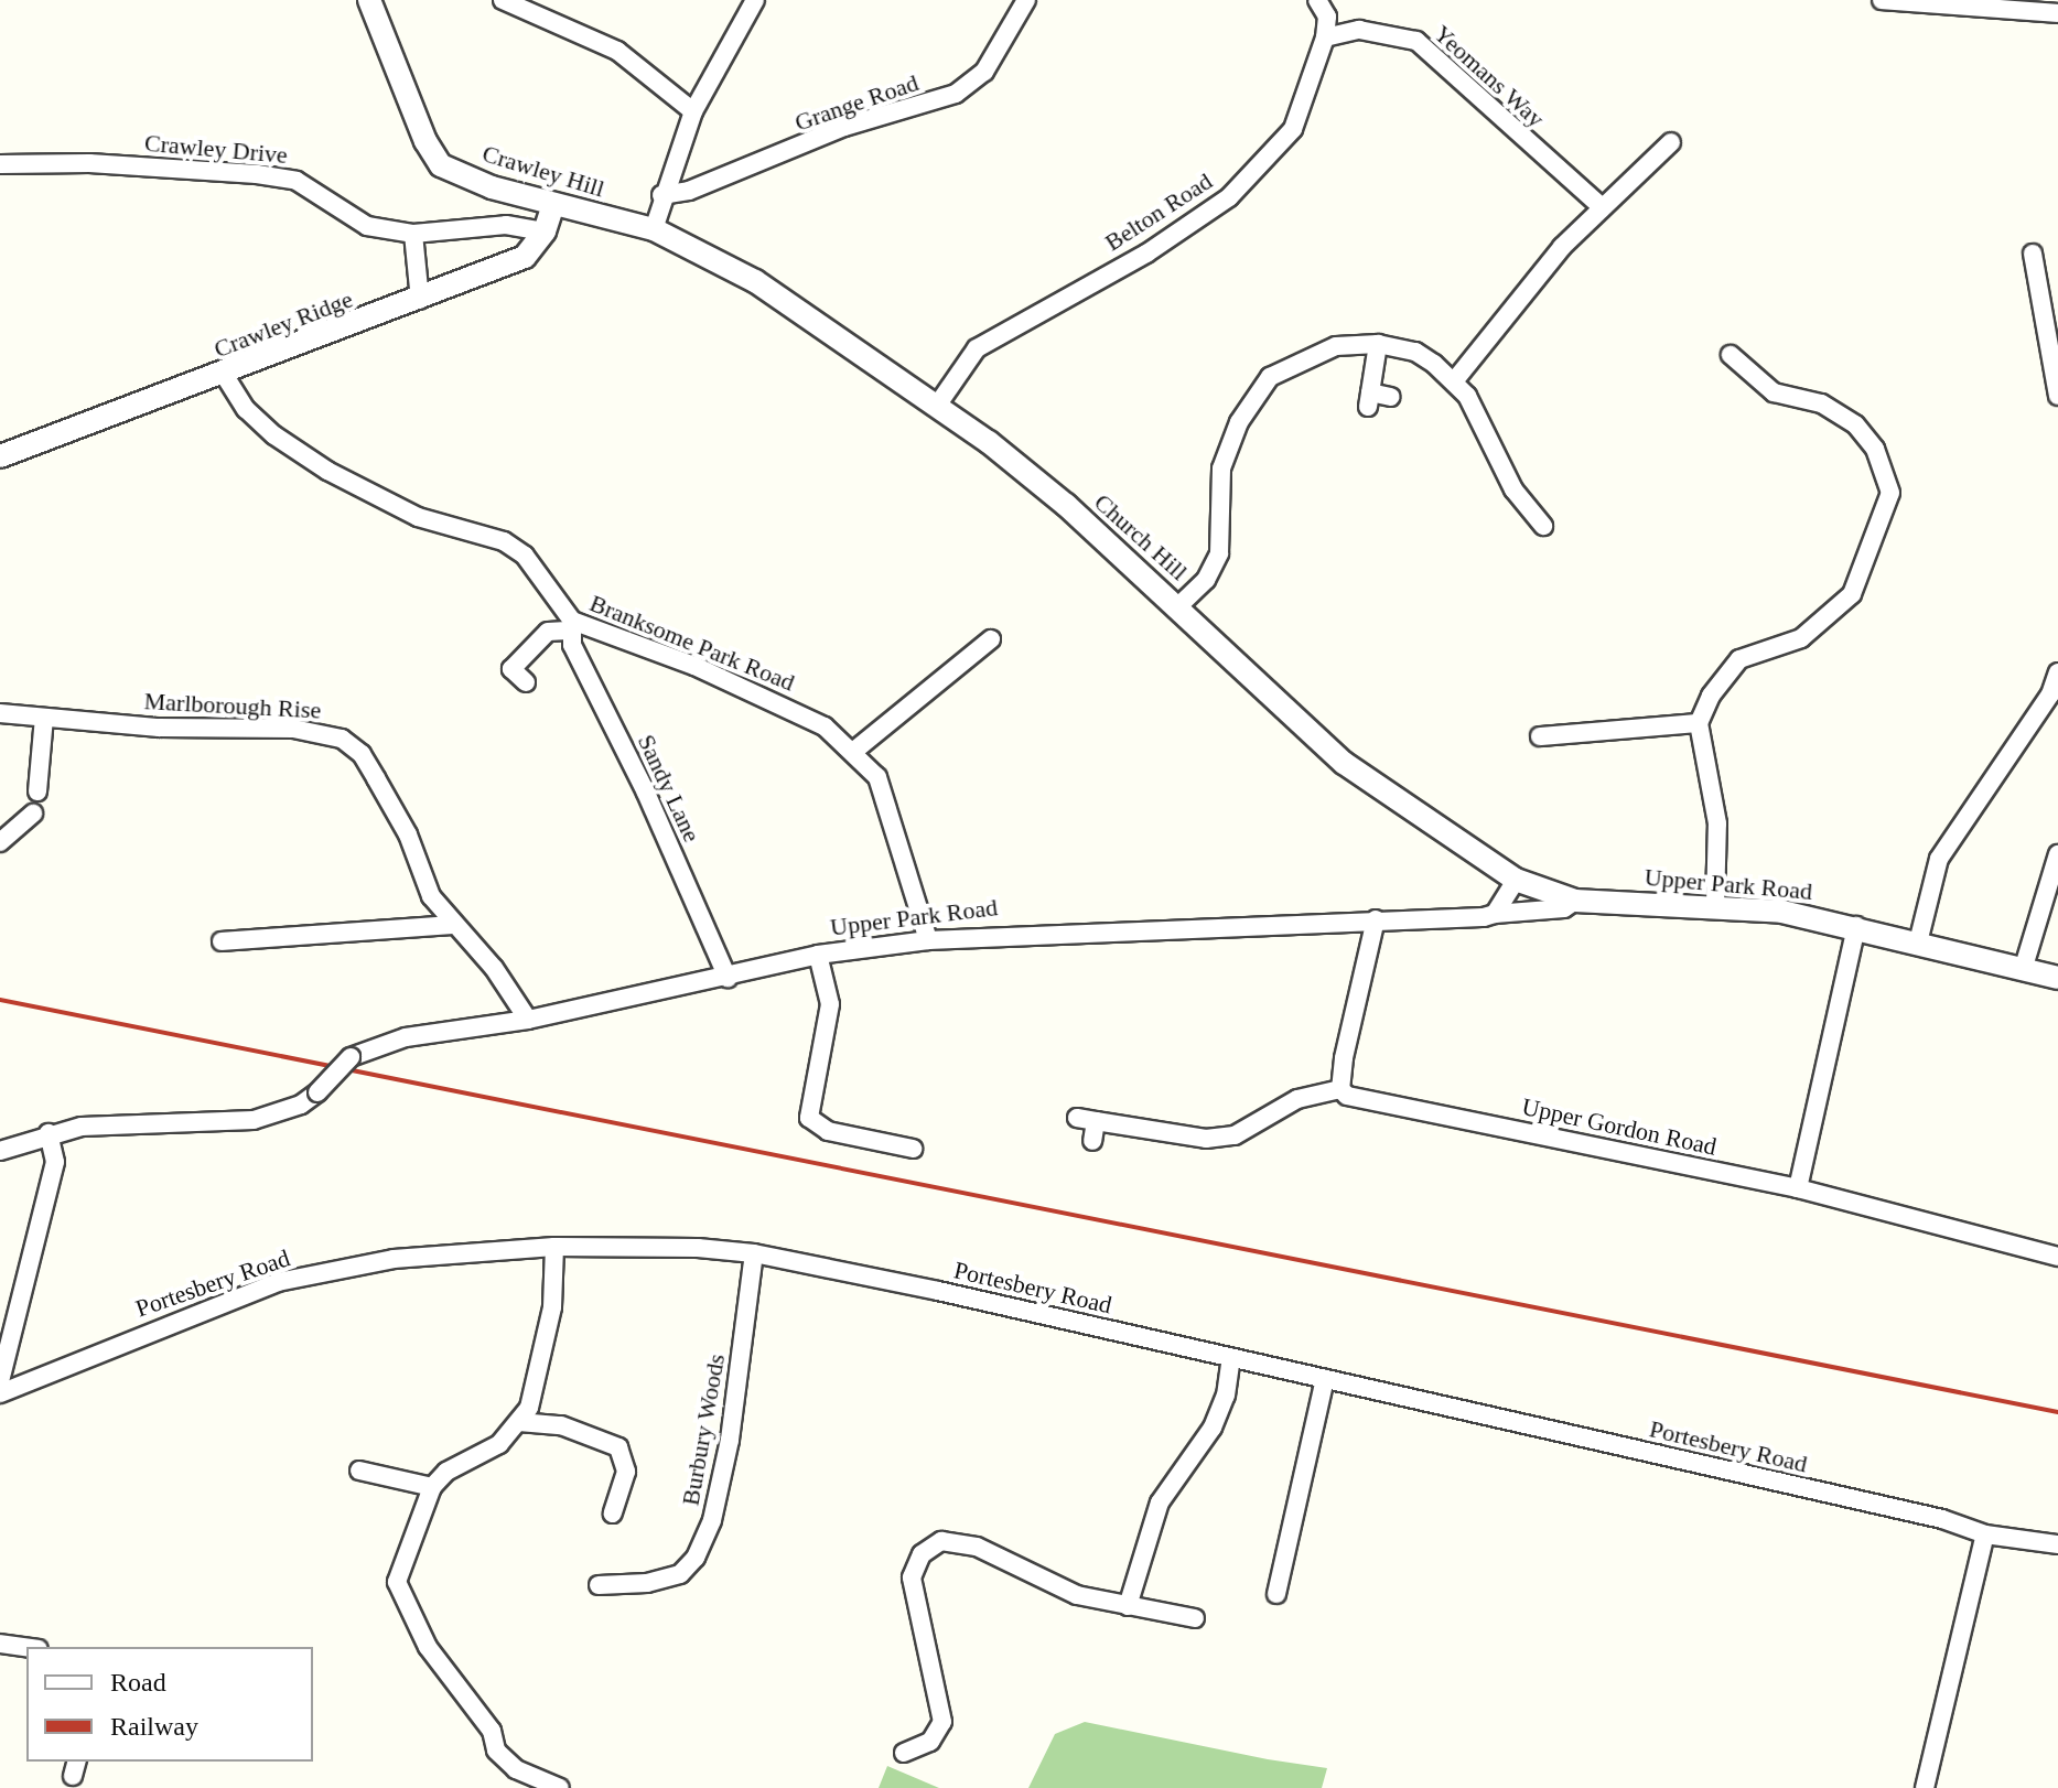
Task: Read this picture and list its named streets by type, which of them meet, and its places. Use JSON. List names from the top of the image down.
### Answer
{
  "streets": {
    "street": [
      "Yeomans Way",
      "Grange Road",
      "Crawley Drive",
      "Crawley Hill",
      "Belton Road",
      "Crawley Ridge",
      "Church Hill",
      "Branksome Park Road",
      "Marlborough Rise",
      "Sandy Lane",
      "Upper Park Road",
      "Upper Gordon Road",
      "Portesbery Road",
      "Burbury Woods"
    ]
  },
  "crossings": [
    ["Yeomans Way", "Belton Road"],
    ["Crawley Drive", "Crawley Ridge"],
    ["Crawley Hill", "Crawley Ridge"],
    ["Crawley Hill", "Church Hill"],
    ["Belton Road", "Church Hill"],
    ["Crawley Ridge", "Branksome Park Road"],
    ["Church Hill", "Upper Park Road"],
    ["Branksome Park Road", "Sandy Lane"],
    ["Branksome Park Road", "Upper Park Road"],
    ["Marlborough Rise", "Upper Park Road"],
    ["Sandy Lane", "Upper Park Road"],
    ["Portesbery Road", "Burbury Woods"]
  ],
  "legend": ["Road", "Railway"]
}
